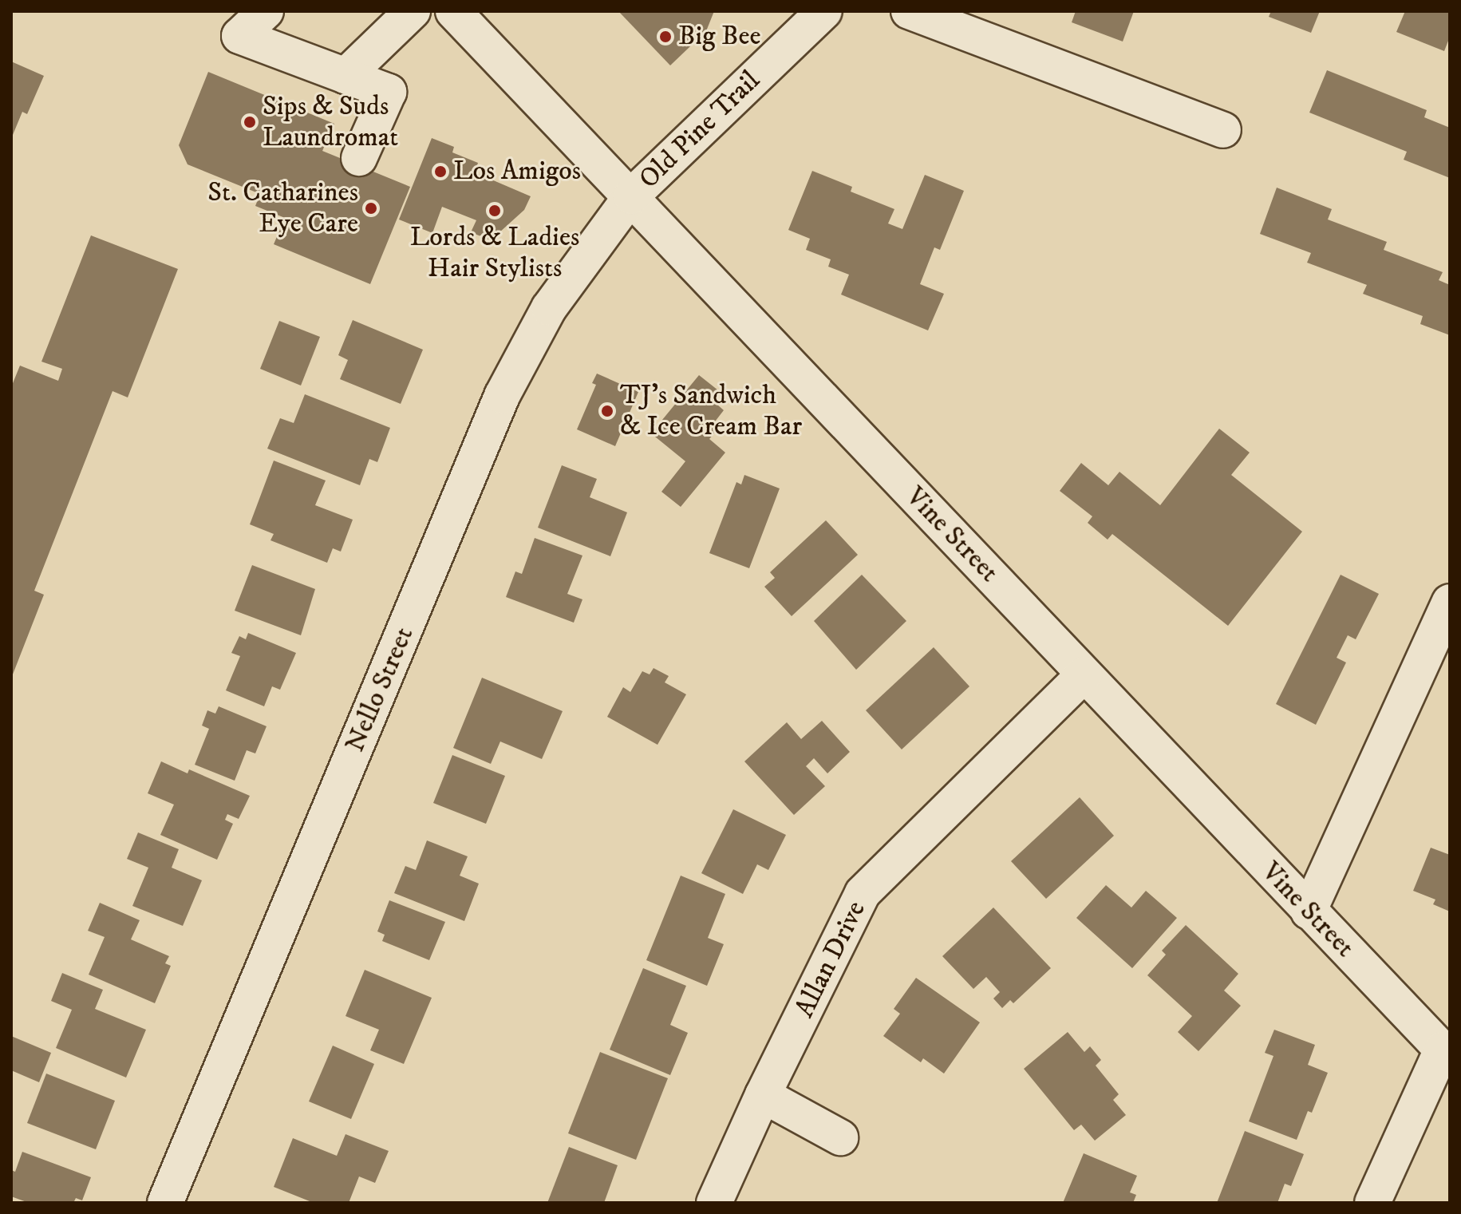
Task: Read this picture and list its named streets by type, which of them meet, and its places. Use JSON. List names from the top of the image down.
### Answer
{
  "streets": {
    "street": [
      "Old Pine Trail",
      "Vine Street",
      "Nello Street",
      "Allan Drive"
    ]
  },
  "crossings": [
    ["Old Pine Trail", "Vine Street"],
    ["Old Pine Trail", "Nello Street"],
    ["Vine Street", "Nello Street"],
    ["Vine Street", "Allan Drive"]
  ],
  "places": [
    "Big Bee",
    "Sips & Suds Laundromat",
    "Los Amigos",
    "St. Catharines Eye Care",
    "Lords & Ladies Hair Stylists",
    "TJ's Sandwich & Ice Cream Bar"
  ]
}
